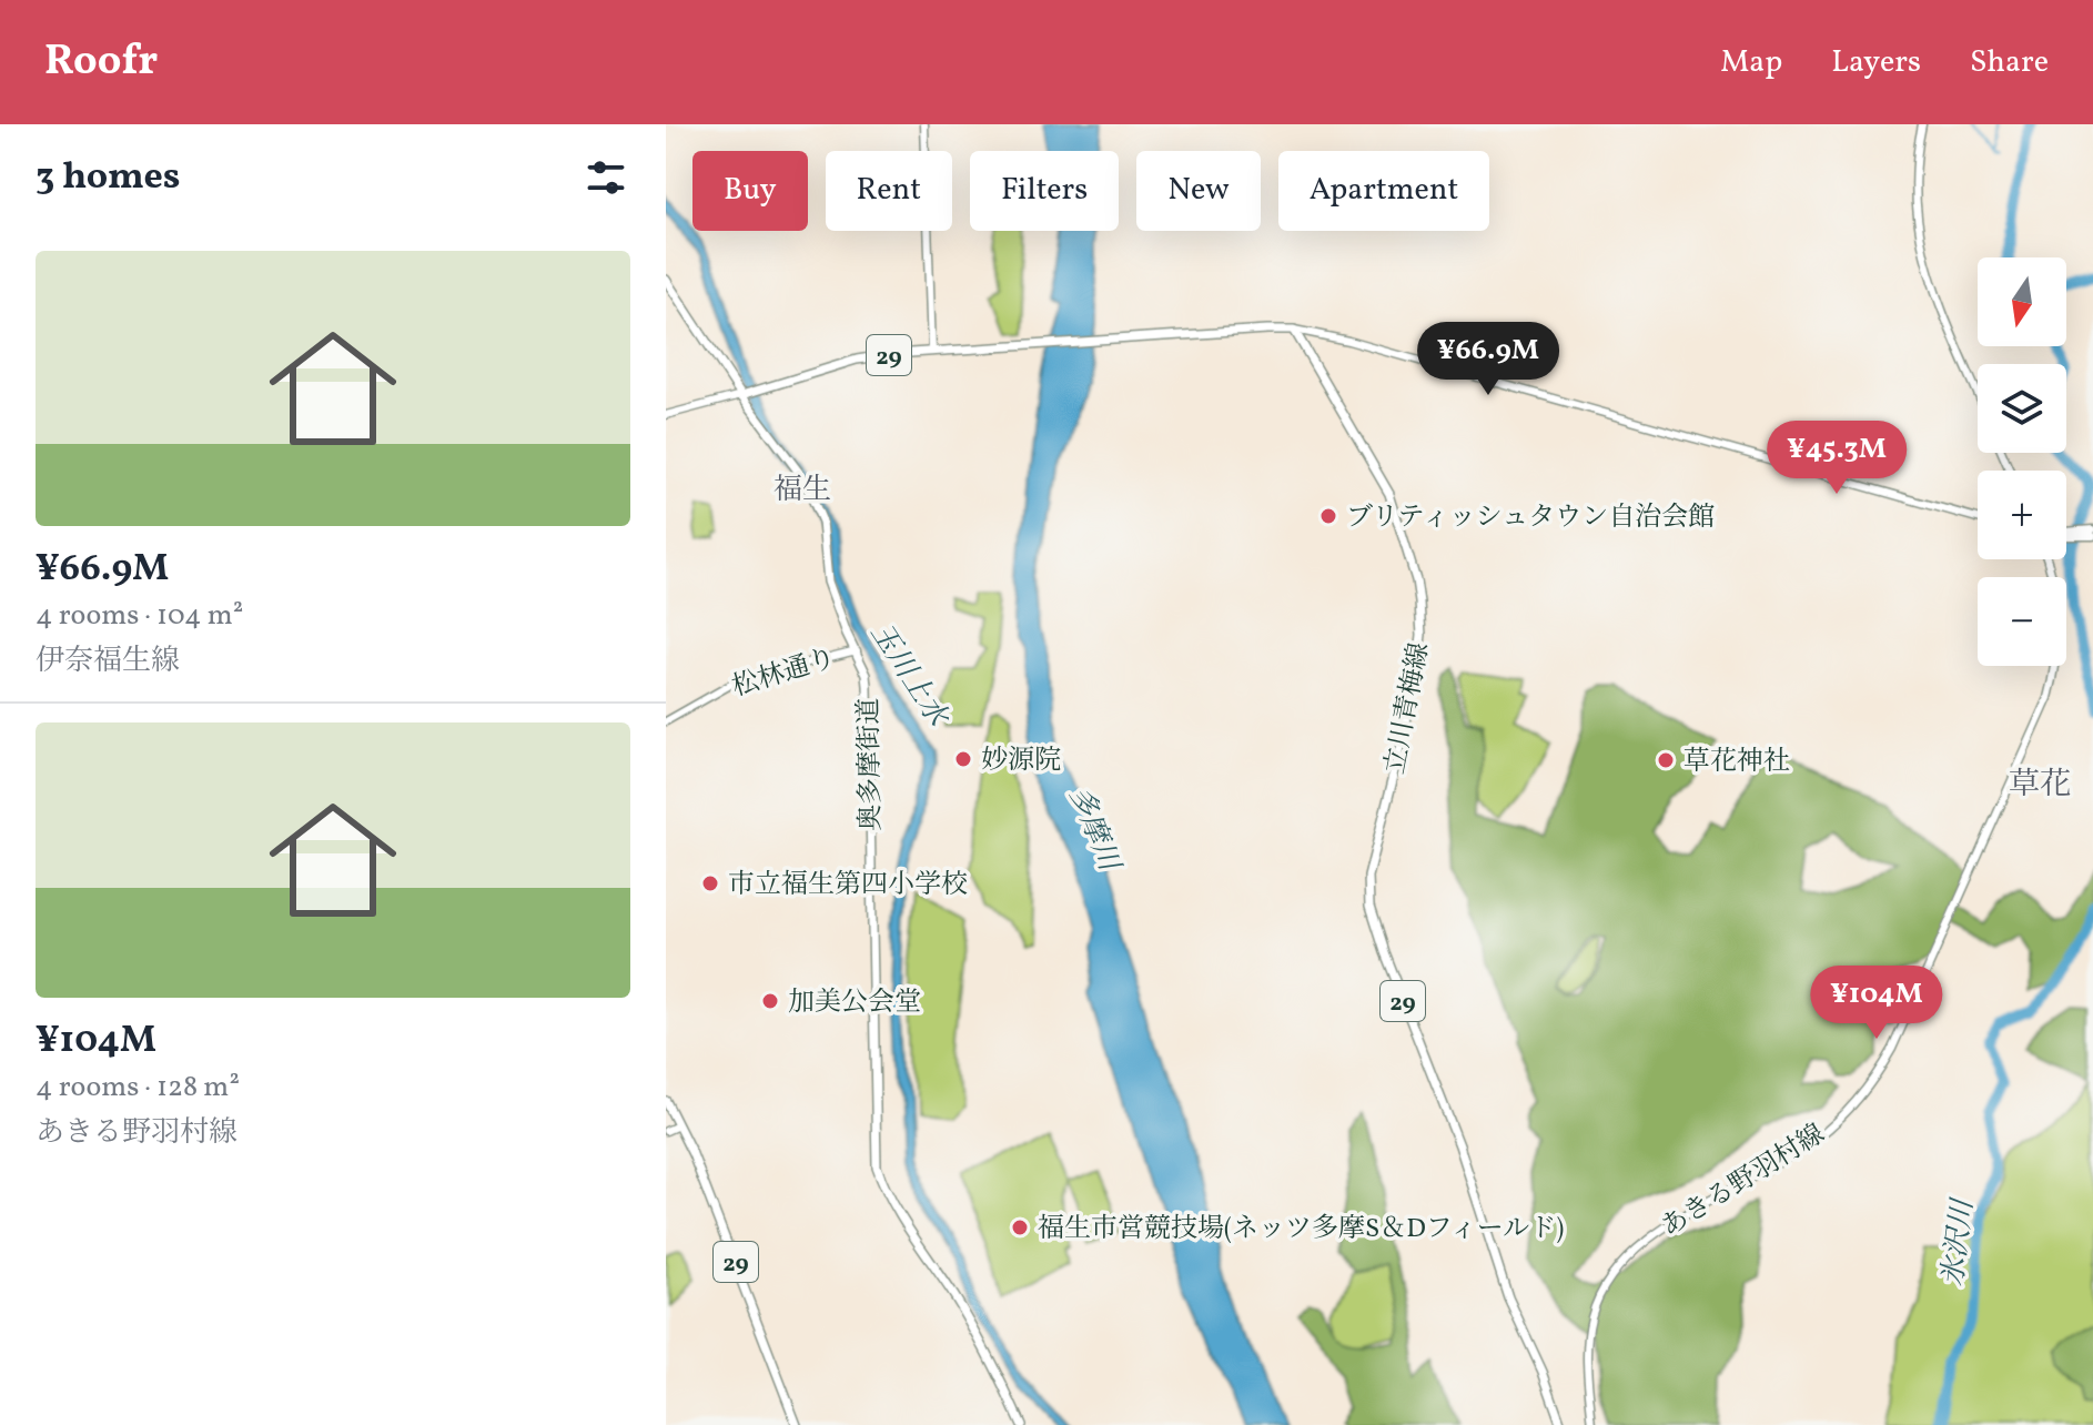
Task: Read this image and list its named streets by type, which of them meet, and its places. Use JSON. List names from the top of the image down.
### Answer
{
  "streets": {
    "main road": [
      "29",
      "松林通り",
      "立川青梅線",
      "奥多摩街道",
      "あきる野羽村線"
    ]
  },
  "crossings": [
    ["29", "立川青梅線"],
    ["29", "奥多摩街道"],
    ["松林通り", "奥多摩街道"]
  ],
  "districts": ["福生", "草花"],
  "water": ["玉川上水", "多摩川", "氷沢川"],
  "places": [
    "ブリティッシュタウン自治会館",
    "妙源院",
    "草花神社",
    "市立福生第四小学校",
    "加美公会堂",
    "福生市営競技場(ネッツ多摩S＆Dフィールド)"
  ],
  "north": "bottom",
  "page": {
    "header": "Roofr",
    "nav": ["Map", "Layers", "Share"],
    "heading": "3 homes",
    "chip": [
      "Buy",
      "Rent",
      "Filters",
      "New",
      "Apartment"
    ],
    "list": [
      {
        "name": "¥66.9M",
        "note": "4 rooms · 104 m² · 伊奈福生線"
      },
      {
        "name": "¥104M",
        "note": "4 rooms · 128 m² · あきる野羽村線"
      }
    ],
    "map_buttons": ["+", "−"],
    "price": ["¥66.9M", "¥45.3M", "¥104M"]
  }
}
